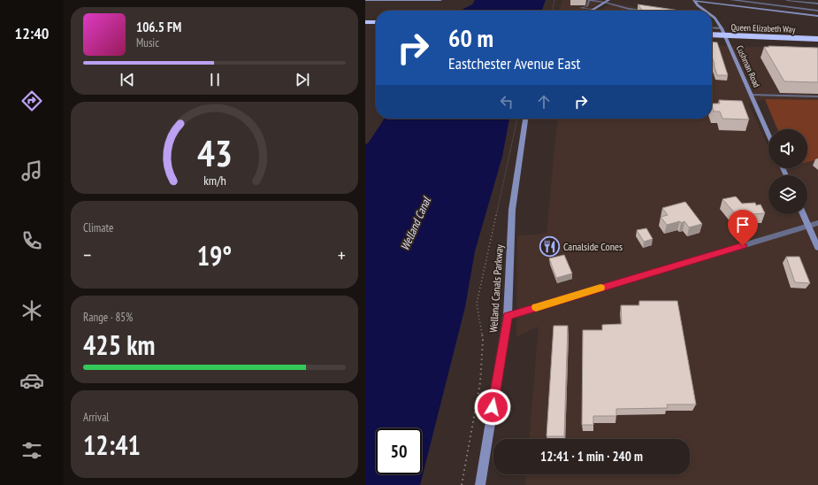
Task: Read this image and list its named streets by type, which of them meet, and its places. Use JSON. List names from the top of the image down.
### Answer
{
  "streets": {
    "highway": ["Queen Elizabeth Way"],
    "street": ["Cushman Road", "Welland Canals Parkway"]
  },
  "water": ["Welland Canal"],
  "places": {
    "restaurant": ["Canalside Cones"]
  },
  "page": {
    "tabs": "12:40",
    "turn": ["60 m", "Eastchester Avenue East"],
    "song": ["106.5 FM", "Music"],
    "tile": [
      "Climate",
      ["Range · 85%", "425 km"],
      ["Arrival", "12:41"]
    ],
    "heat": ["−", "19°", "+"],
    "limit": "50",
    "trip": "12:41 · 1 min · 240 m",
    "gauge": ["43", "km/h"]
  }
}
